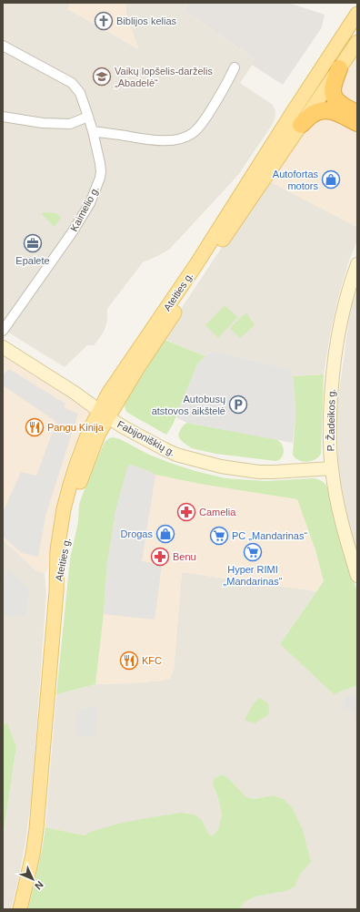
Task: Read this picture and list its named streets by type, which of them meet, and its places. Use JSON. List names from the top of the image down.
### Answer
{
  "streets": {
    "main road": ["Ateities g."],
    "street": ["Kaimelio g.", "P. Žadeikos g.", "Fabijoniškių g."]
  },
  "crossings": [
    ["Ateities g.", "Fabijoniškių g."],
    ["P. Žadeikos g.", "Fabijoniškių g."]
  ],
  "places": {
    "church": ["Biblijos kelias"],
    "school or university": ["Vaikų lopšelis-darželis „Abadelė“"],
    "shop": ["Autofortas motors", "Drogas"],
    "office": ["Epalete"],
    "parking": ["Autobusų atstovos aikštelė"],
    "restaurant": ["Pangu Kinija", "KFC"],
    "pharmacy": ["Camelia", "Benu"],
    "supermarket": ["PC „Mandarinas“", "Hyper RIMI „Mandarinas“"]
  },
  "north": "bottom right"
}
